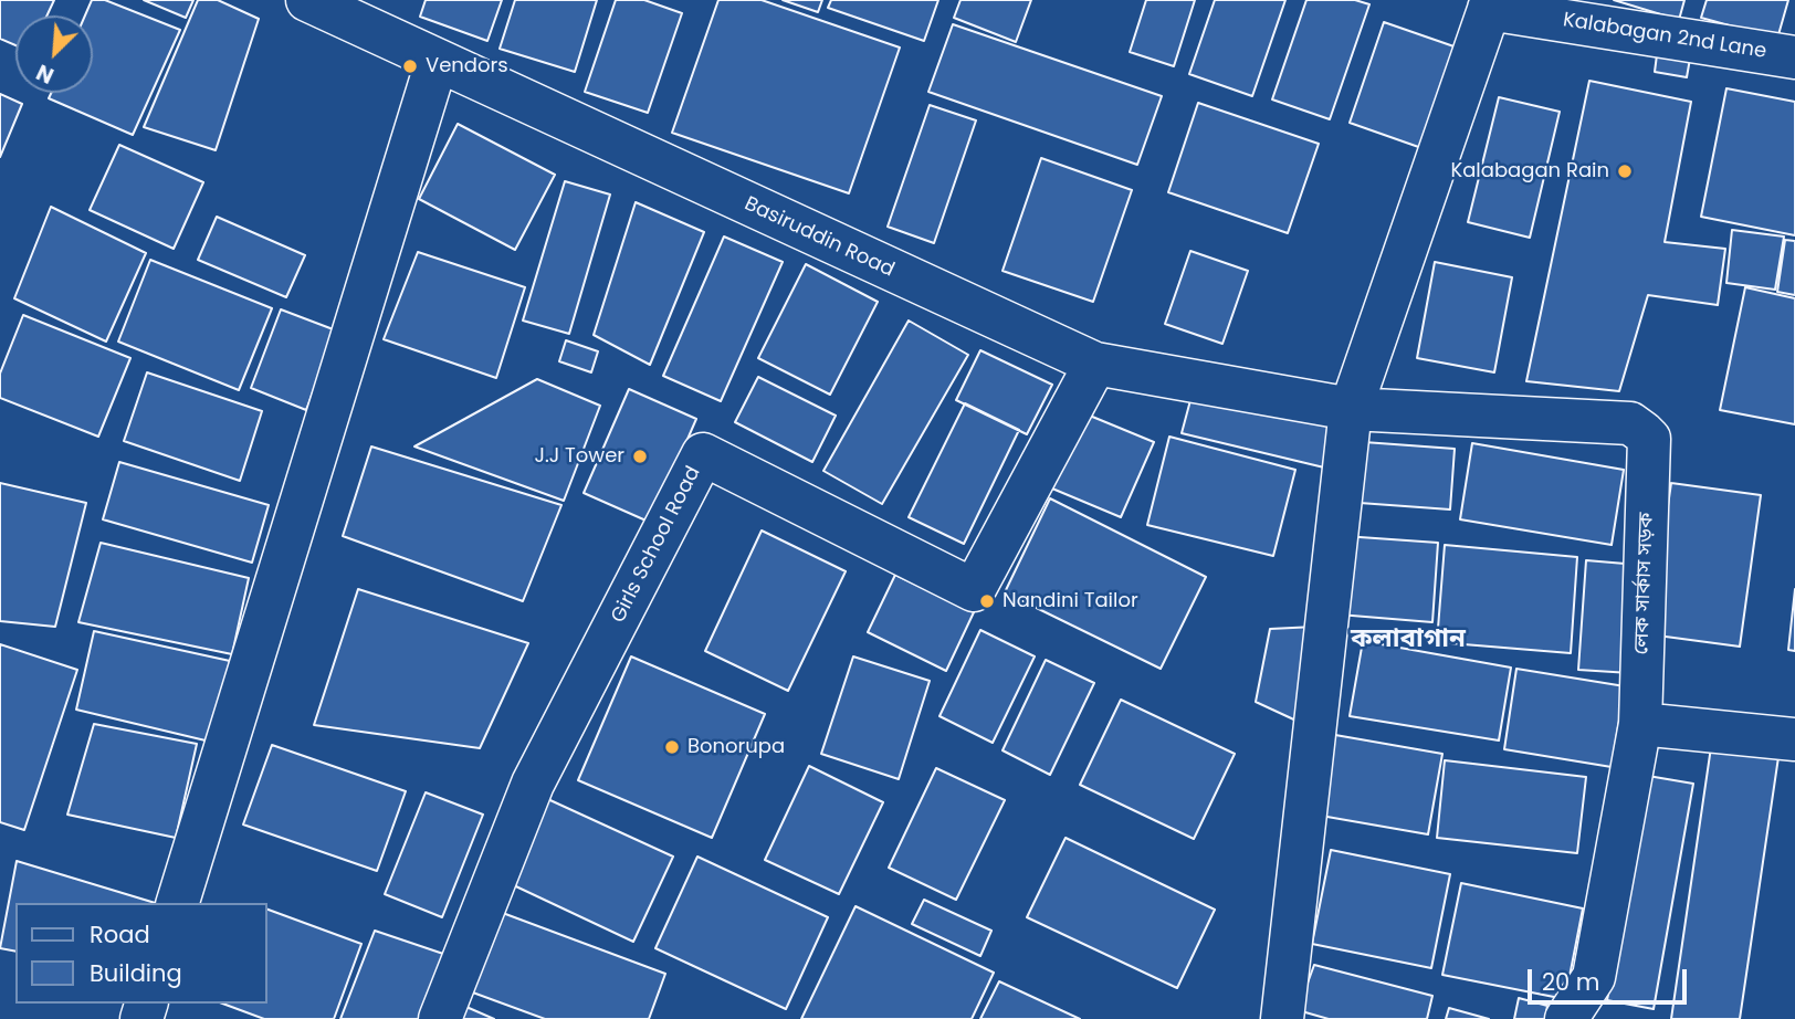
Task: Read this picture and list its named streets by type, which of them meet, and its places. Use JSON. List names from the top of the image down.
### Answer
{
  "streets": {
    "street": [
      "Kalabagan 2nd Lane",
      "Basiruddin Road",
      "Girls School Road",
      "লেক সার্কাস সড়ক"
    ]
  },
  "crossings": [
    ["Basiruddin Road", "Girls School Road"],
    ["Basiruddin Road", "লেক সার্কাস সড়ক"]
  ],
  "districts": ["কলাবাগান"],
  "places": [
    "Vendors",
    "Kalabagan Rain",
    "J.J Tower",
    "Nandini Tailor",
    "Bonorupa"
  ],
  "legend": ["Road", "Building"],
  "scale_bar": "20 m",
  "north": "bottom left"
}
